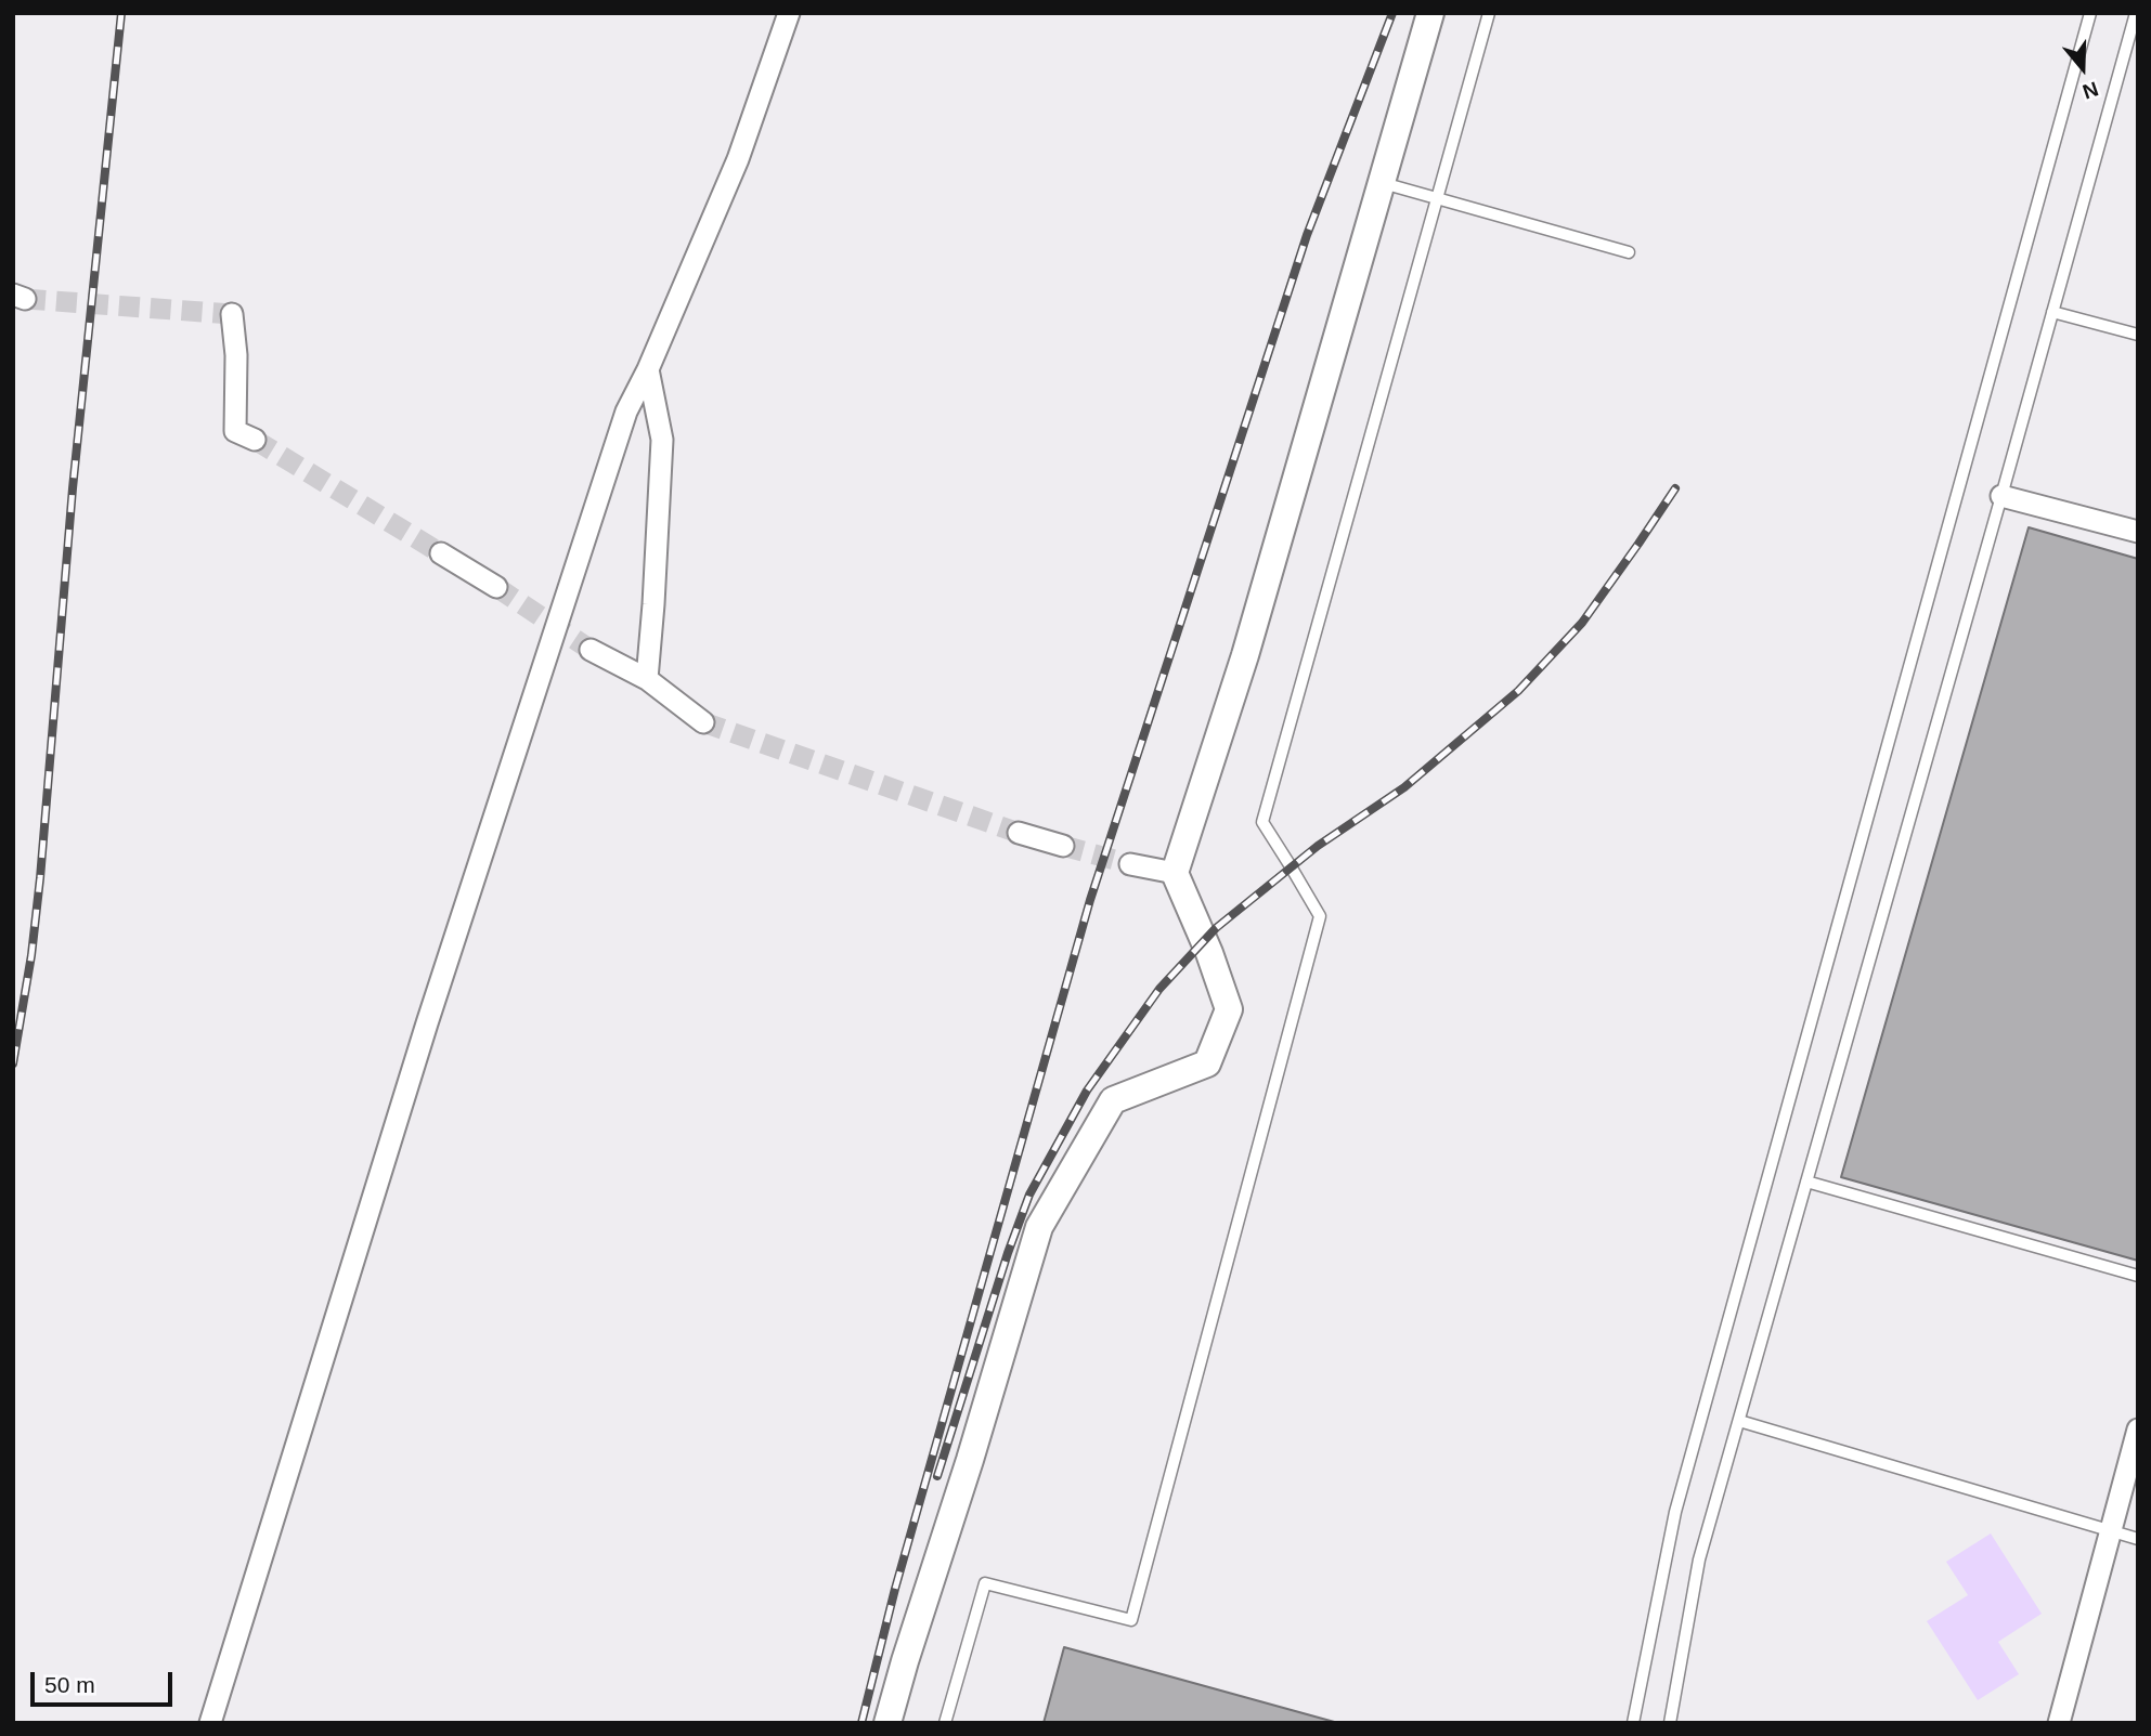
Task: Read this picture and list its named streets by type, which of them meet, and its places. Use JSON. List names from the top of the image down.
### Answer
{
  "scale_bar": "50 m",
  "north": "bottom"
}
